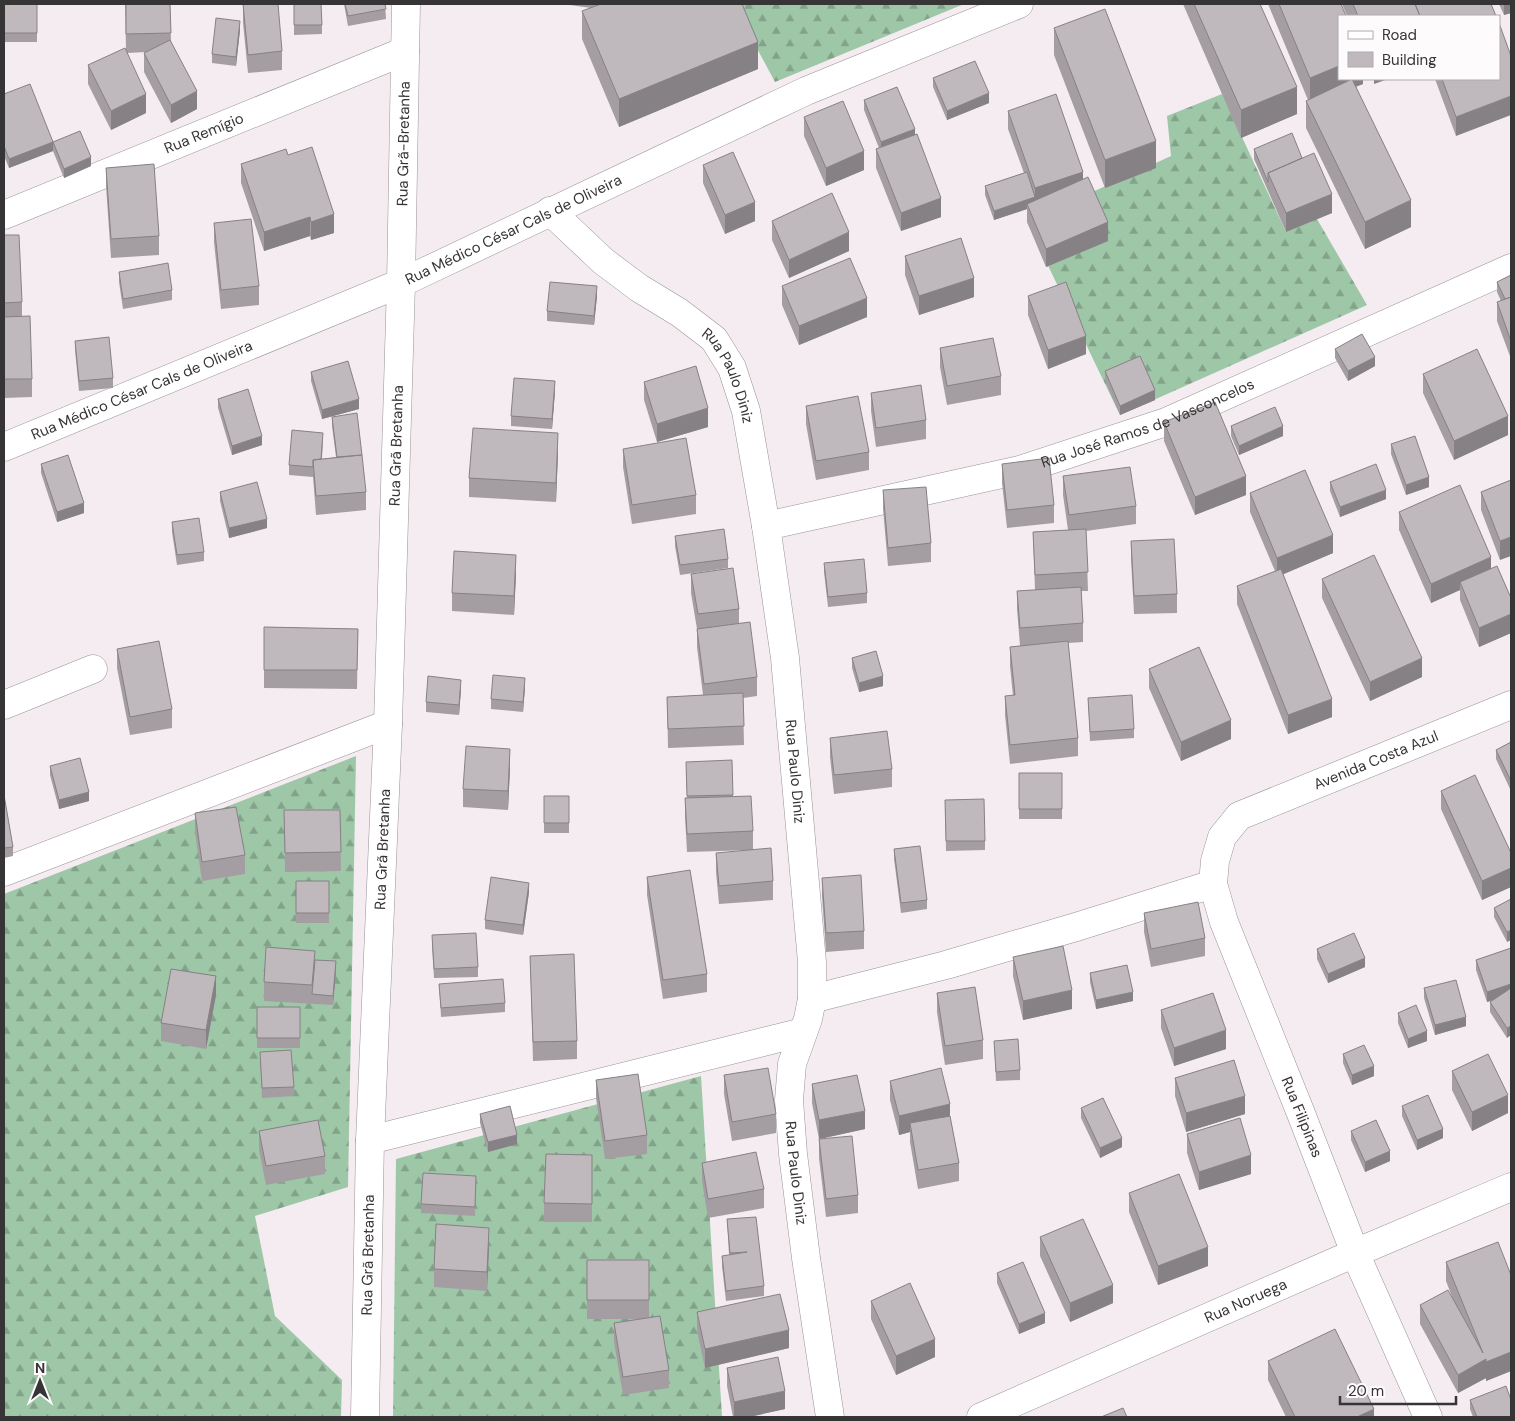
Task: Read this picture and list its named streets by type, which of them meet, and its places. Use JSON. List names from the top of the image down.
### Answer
{
  "streets": {
    "street": [
      "Rua Remígio",
      "Rua Grã-Bretanha",
      "Rua Médico César Cals de Oliveira",
      "Rua Paulo Diniz",
      "Rua José Ramos de Vasconcelos",
      "Rua Grã Bretanha",
      "Avenida Costa Azul",
      "Rua Filipinas",
      "Rua Noruega"
    ]
  },
  "crossings": [
    ["Rua Remígio", "Rua Grã-Bretanha"],
    ["Rua Grã-Bretanha", "Rua Médico César Cals de Oliveira"],
    ["Rua Grã-Bretanha", "Rua Grã Bretanha"],
    ["Rua Médico César Cals de Oliveira", "Rua Paulo Diniz"],
    ["Rua Médico César Cals de Oliveira", "Rua Grã Bretanha"],
    ["Rua Paulo Diniz", "Rua José Ramos de Vasconcelos"],
    ["Avenida Costa Azul", "Rua Filipinas"],
    ["Rua Filipinas", "Rua Noruega"]
  ],
  "legend": ["Road", "Building"],
  "scale_bar": "20 m",
  "north": "top"
}
